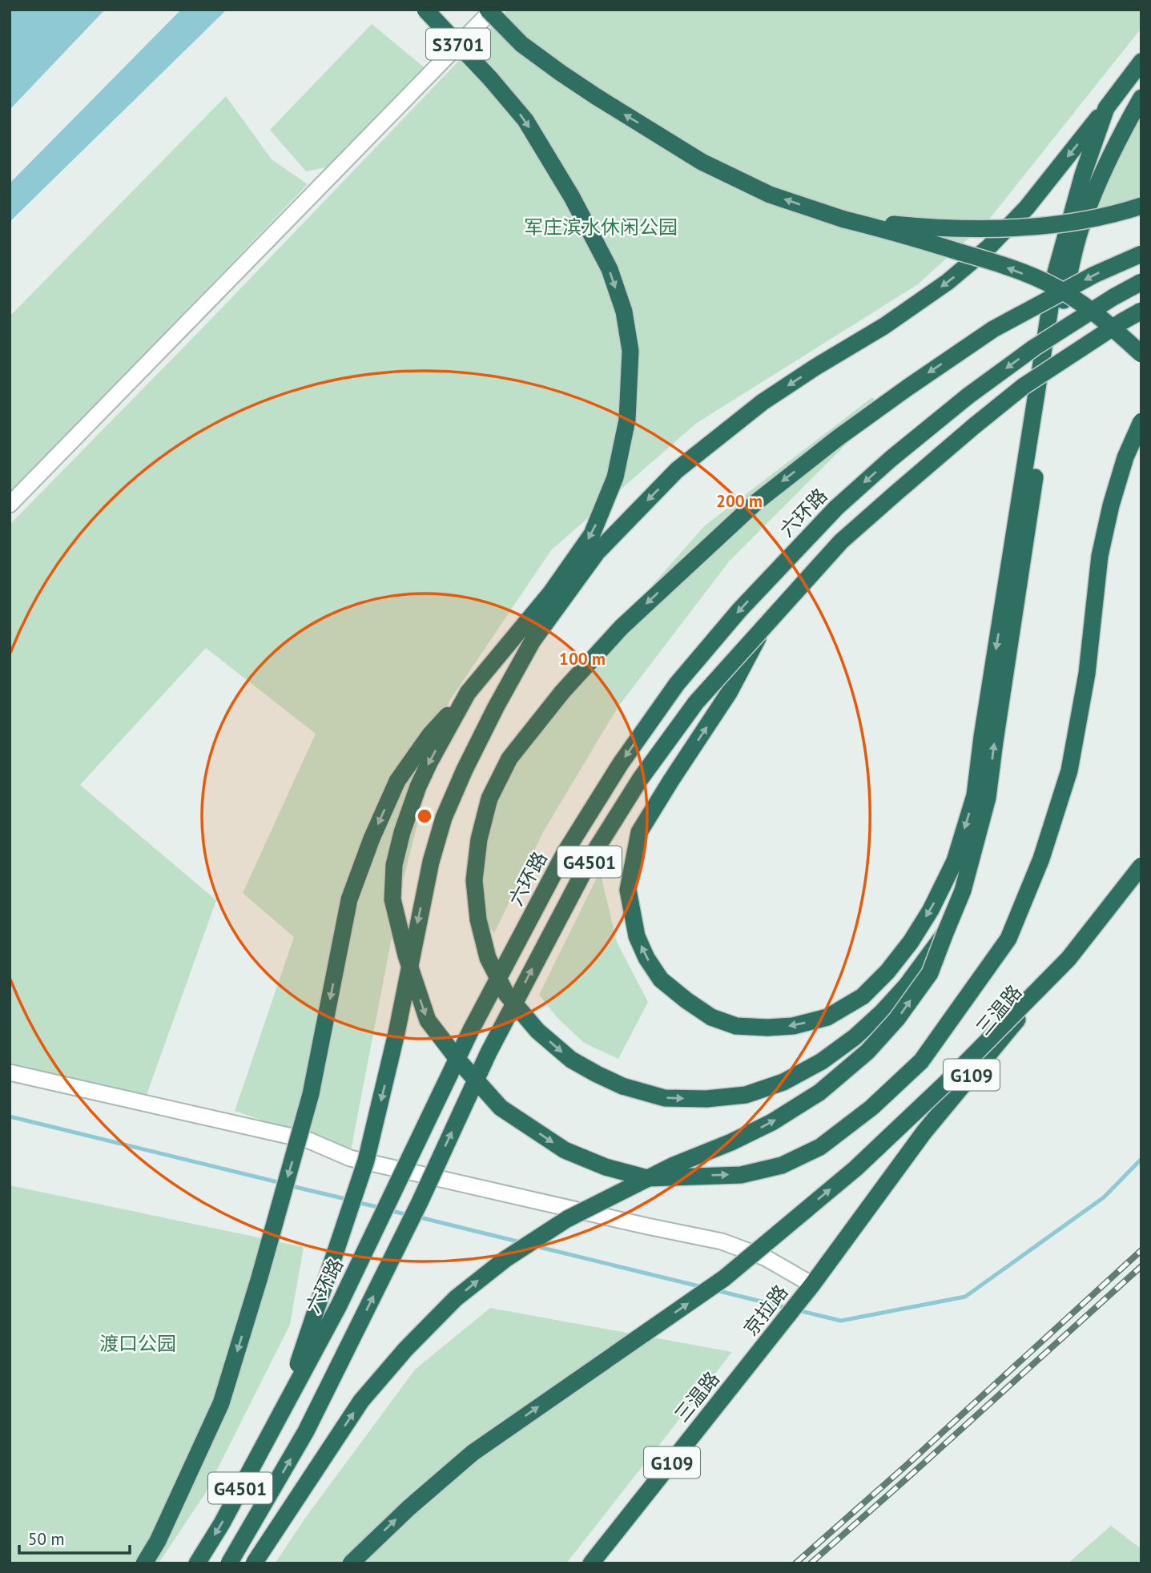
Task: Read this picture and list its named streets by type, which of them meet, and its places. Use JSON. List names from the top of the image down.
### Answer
{
  "streets": {
    "highway": [
      "S3701",
      "六环路",
      "G4501",
      "三温路",
      "G109",
      "京拉路"
    ]
  },
  "crossings": [
    ["三温路", "京拉路"]
  ],
  "parks": ["军庄滨水休闲公园", "渡口公园"],
  "scale_bar": "50 m",
  "rings": ["200 m", "100 m"]
}
